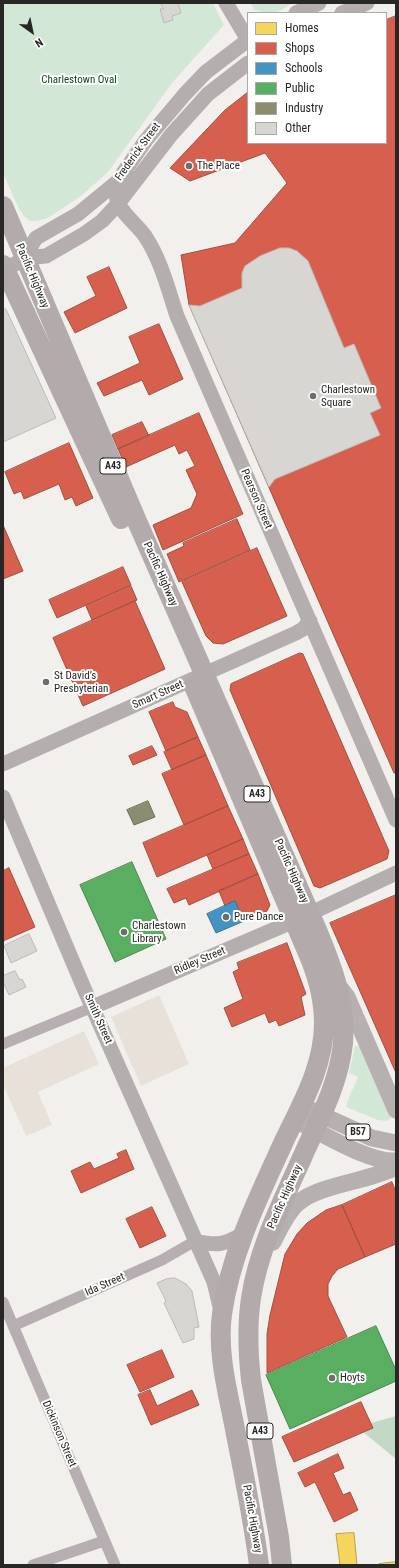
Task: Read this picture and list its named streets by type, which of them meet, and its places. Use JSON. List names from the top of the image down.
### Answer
{
  "streets": {
    "highway": ["Pacific Highway", "A43"],
    "main road": ["B57"],
    "street": [
      "Frederick Street",
      "Pearson Street",
      "Smart Street",
      "Ridley Street",
      "Smith Street",
      "Ida Street",
      "Dickinson Street"
    ]
  },
  "crossings": [
    ["Frederick Street", "Pacific Highway"],
    ["Frederick Street", "Pearson Street"],
    ["Pacific Highway", "Smart Street"],
    ["Pacific Highway", "Ridley Street"],
    ["Pacific Highway", "Smith Street"],
    ["Pacific Highway", "B57"],
    ["Pearson Street", "Smart Street"],
    ["Ridley Street", "Smith Street"],
    ["Smith Street", "Ida Street"],
    ["Ida Street", "Dickinson Street"]
  ],
  "parks": ["Charlestown Oval"],
  "places": [
    "The Place",
    "Charlestown Square",
    "St David’s Presbyterian",
    "Pure Dance",
    "Charlestown Library",
    "Hoyts"
  ],
  "legend": [
    "Homes",
    "Shops",
    "Schools",
    "Public",
    "Industry",
    "Other"
  ],
  "north": "bottom right"
}
